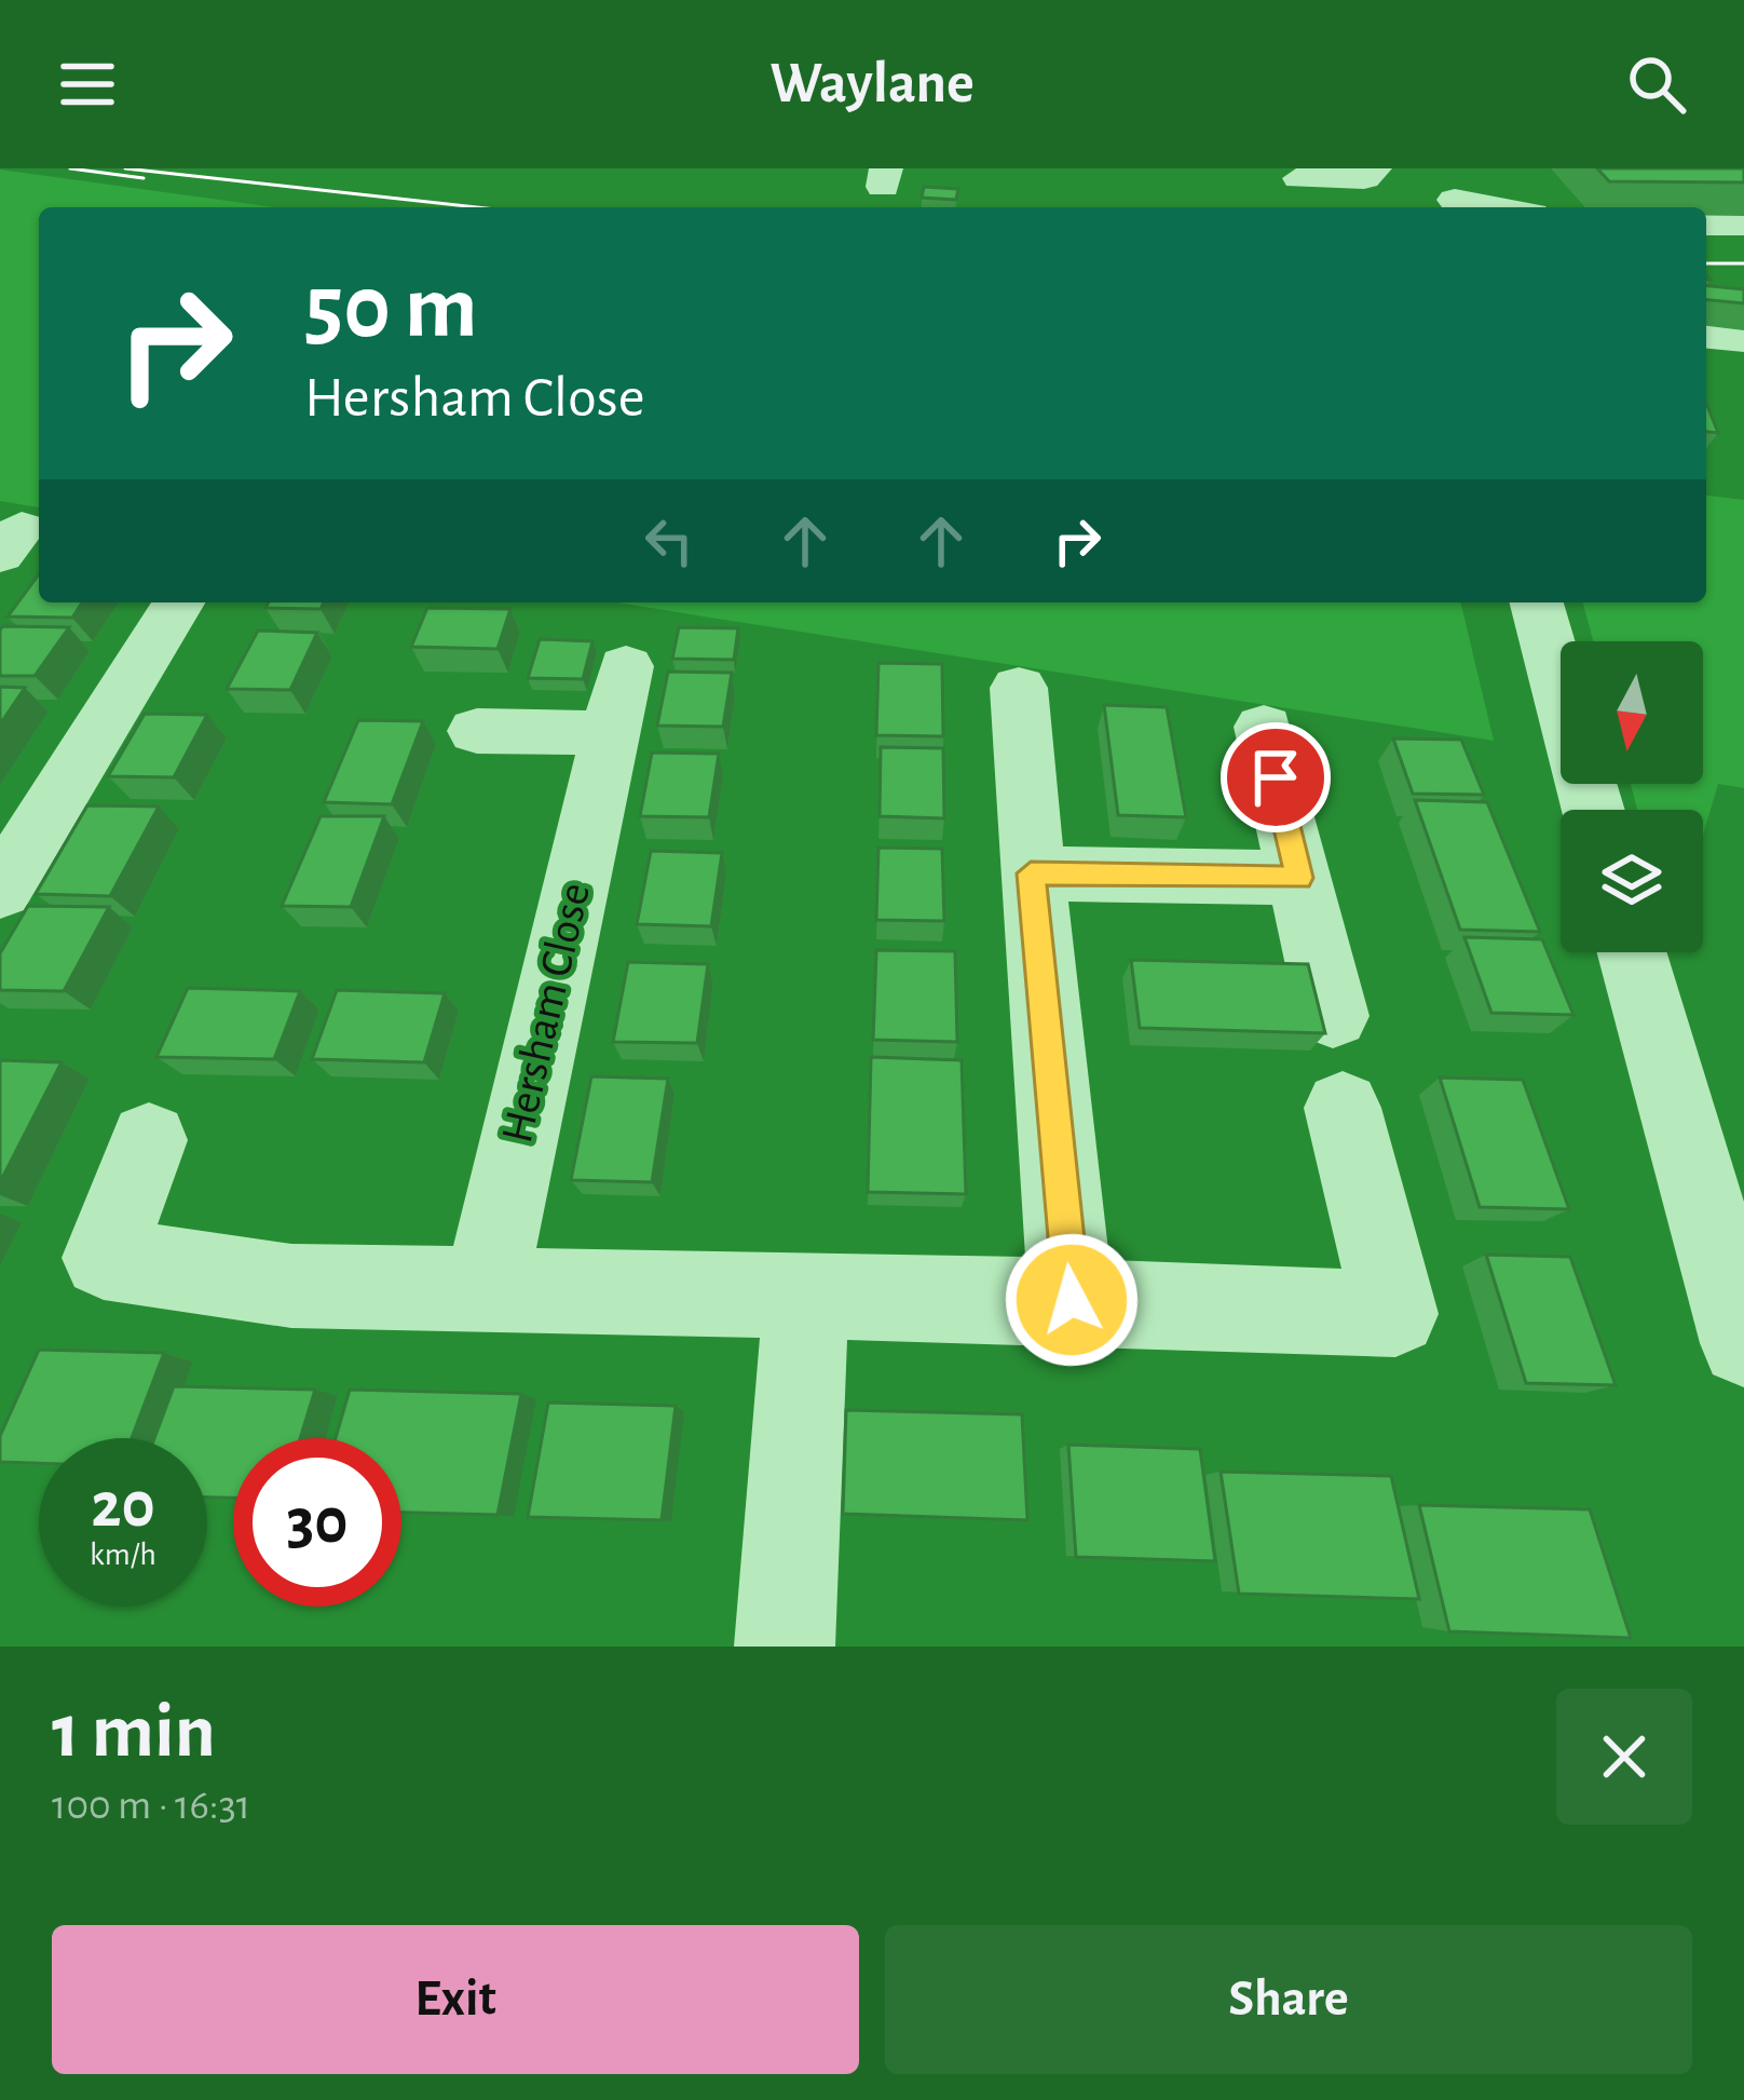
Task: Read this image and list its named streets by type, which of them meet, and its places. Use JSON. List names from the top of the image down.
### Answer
{
  "streets": {
    "street": ["Hersham Close"]
  },
  "north": "bottom",
  "page": {
    "header": "Waylane",
    "turn": ["50 m", "Hersham Close"],
    "speed": "20 km/h",
    "limit": "30",
    "heading": ["1 min", "100 m · 16:31"],
    "buttons": ["Exit", "Share"]
  }
}
